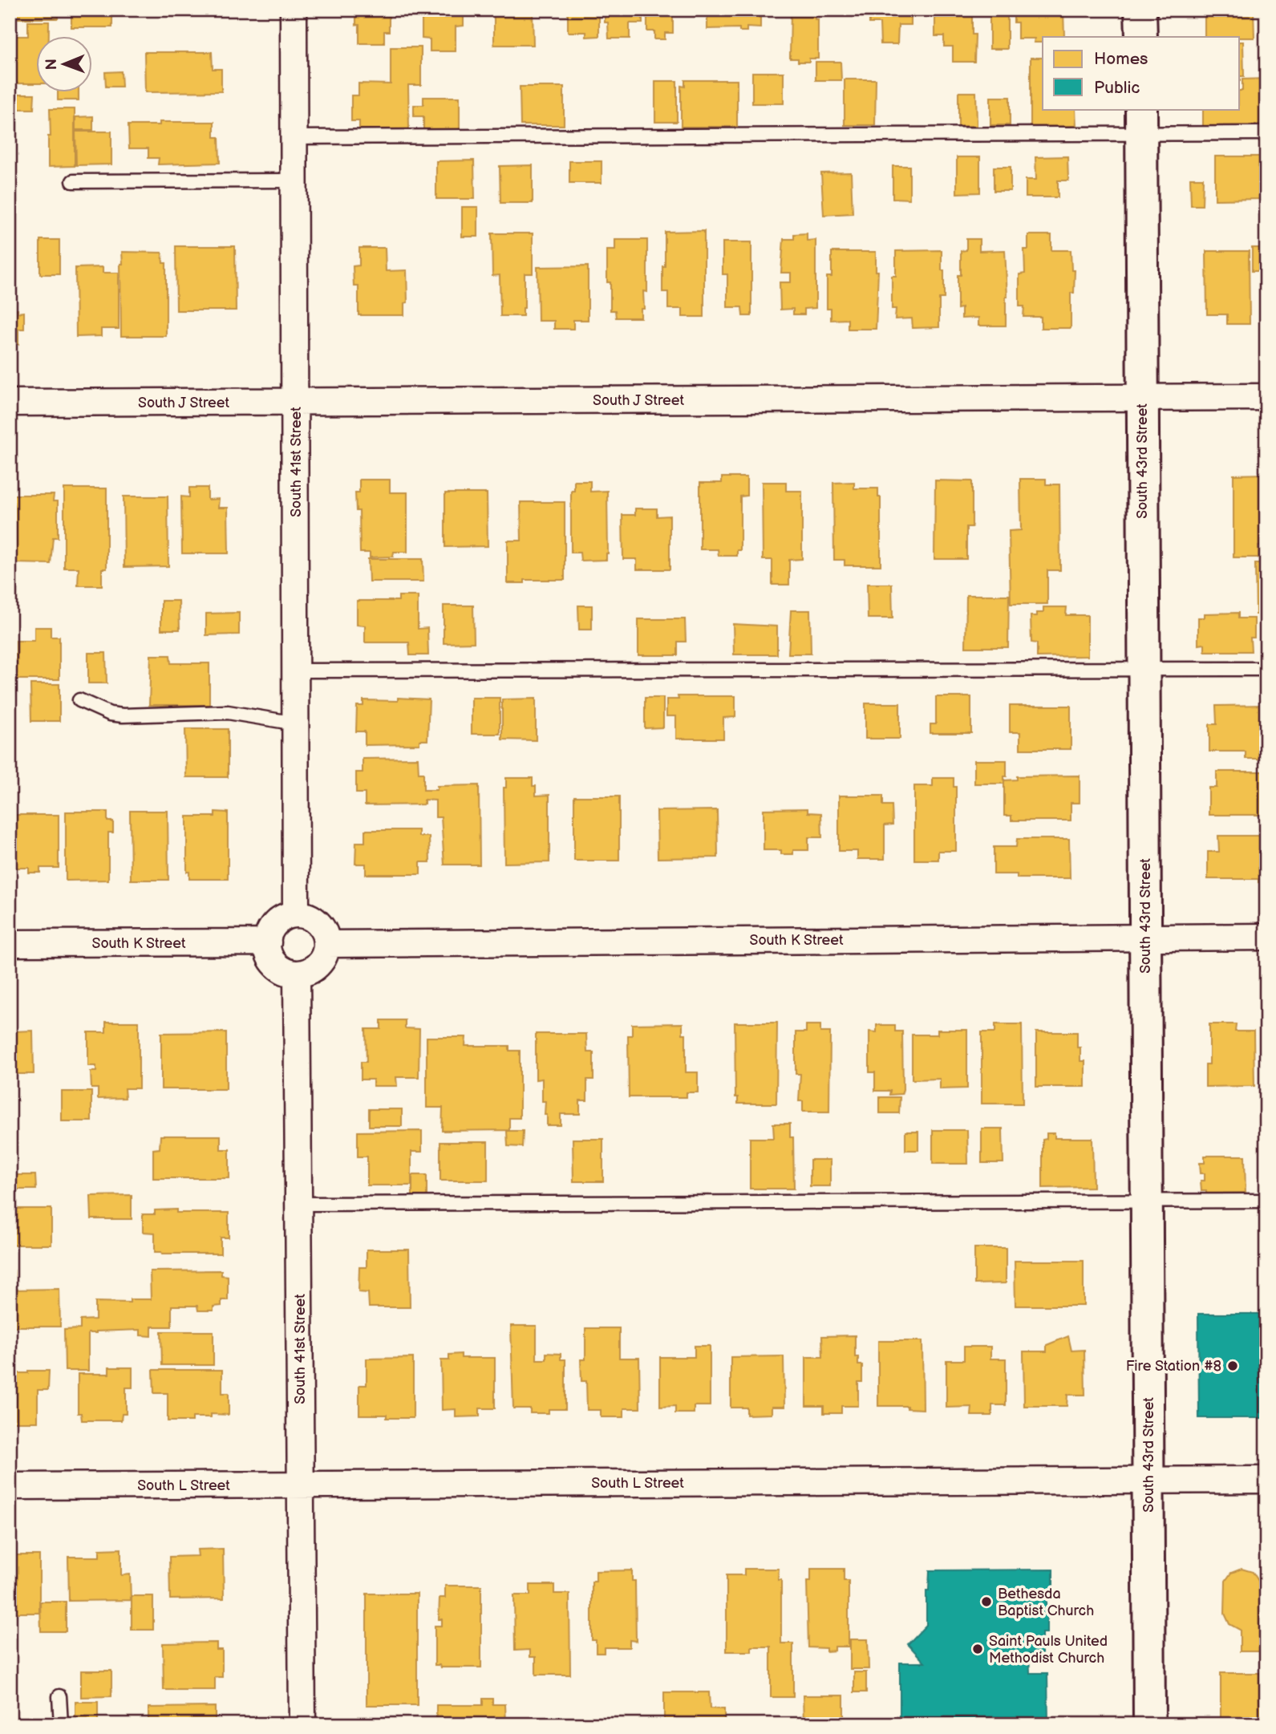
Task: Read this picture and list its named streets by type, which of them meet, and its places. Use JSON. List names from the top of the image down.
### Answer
{
  "streets": {
    "street": [
      "South J Street",
      "South 43rd Street",
      "South 41st Street",
      "South K Street",
      "South L Street"
    ]
  },
  "crossings": [
    ["South J Street", "South 43rd Street"],
    ["South J Street", "South 41st Street"],
    ["South 43rd Street", "South K Street"],
    ["South 43rd Street", "South L Street"],
    ["South 41st Street", "South K Street"],
    ["South 41st Street", "South L Street"]
  ],
  "places": ["Fire Station #8", "Bethesda Baptist Church", "Saint Pauls United Methodist Church"],
  "legend": ["Homes", "Public"],
  "north": "left"
}
